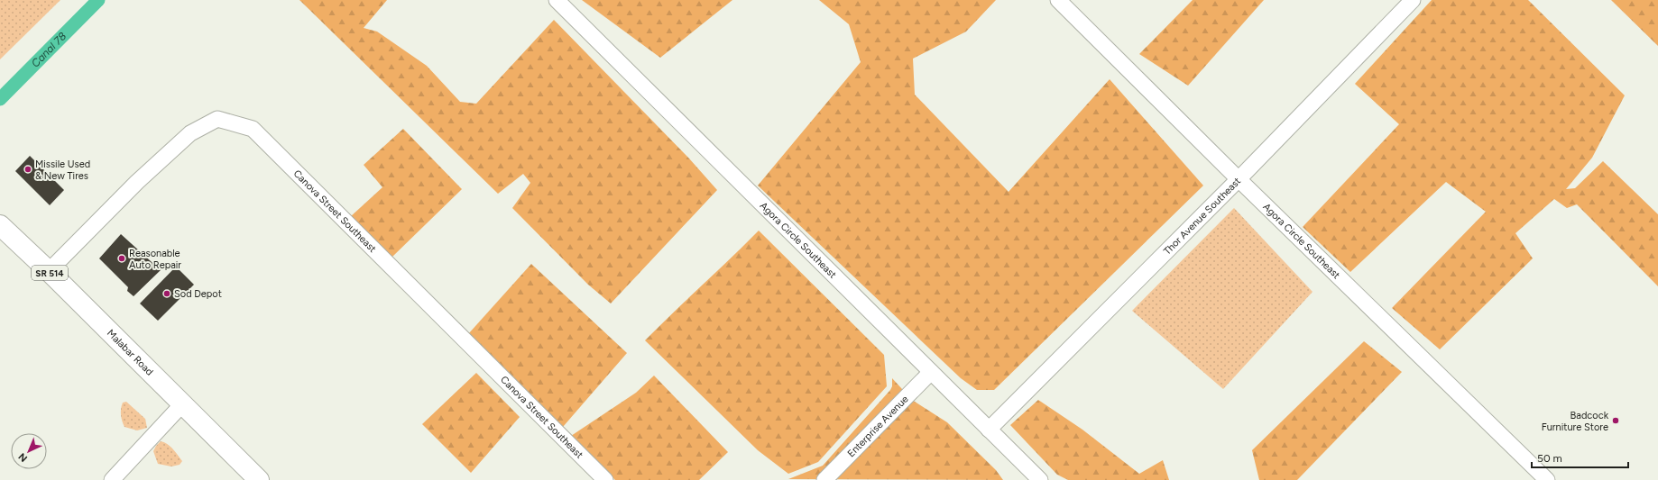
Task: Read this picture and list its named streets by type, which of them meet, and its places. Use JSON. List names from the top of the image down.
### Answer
{
  "streets": {
    "main road": ["SR 514", "Malabar Road"],
    "street": [
      "Canova Street Southeast",
      "Thor Avenue Southeast",
      "Agora Circle Southeast",
      "Enterprise Avenue"
    ]
  },
  "crossings": [
    ["Canova Street Southeast", "Malabar Road"],
    ["Thor Avenue Southeast", "Agora Circle Southeast"],
    ["Agora Circle Southeast", "Enterprise Avenue"]
  ],
  "water": ["Canal 78"],
  "places": [
    "Missile Used & New Tires",
    "Reasonable Auto Repair",
    "Sod Depot",
    "Badcock Furniture Store"
  ],
  "scale_bar": "50 m",
  "north": "bottom left"
}
